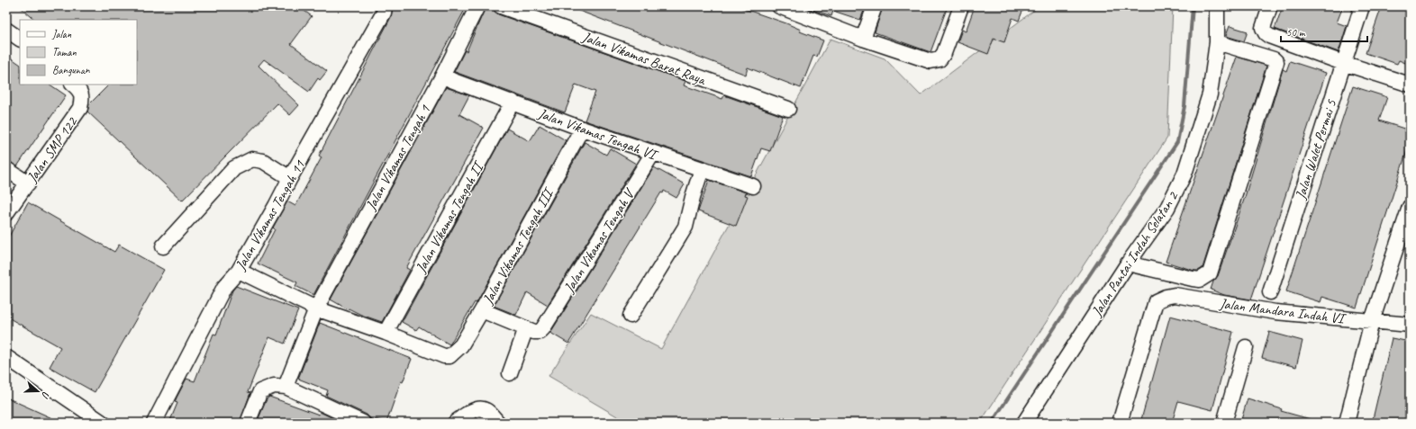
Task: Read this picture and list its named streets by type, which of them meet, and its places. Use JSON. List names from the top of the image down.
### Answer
{
  "streets": {
    "street": [
      "Jalan Vikamas Barat Raya",
      "Jalan Vikamas Tengah VI",
      "Jalan SMP 122",
      "Jalan Walet Permai 5",
      "Jalan Vikamas Tengah 1",
      "Jalan Vikamas Tengah 11",
      "Jalan Vikamas Tengah II",
      "Jalan Vikamas Tengah V",
      "Jalan Vikamas Tengah III",
      "Jalan Pantai Indah Selatan 2",
      "Jalan Mandara Indah VI"
    ]
  },
  "crossings": [
    ["Jalan Vikamas Tengah VI", "Jalan Vikamas Tengah 1"],
    ["Jalan Vikamas Tengah VI", "Jalan Vikamas Tengah II"],
    ["Jalan Vikamas Tengah VI", "Jalan Vikamas Tengah V"],
    ["Jalan Vikamas Tengah VI", "Jalan Vikamas Tengah III"],
    ["Jalan Vikamas Tengah II", "Jalan Vikamas Tengah III"]
  ],
  "legend": ["Jalan", "Taman", "Bangunan"],
  "scale_bar": "50 m",
  "north": "right"
}
